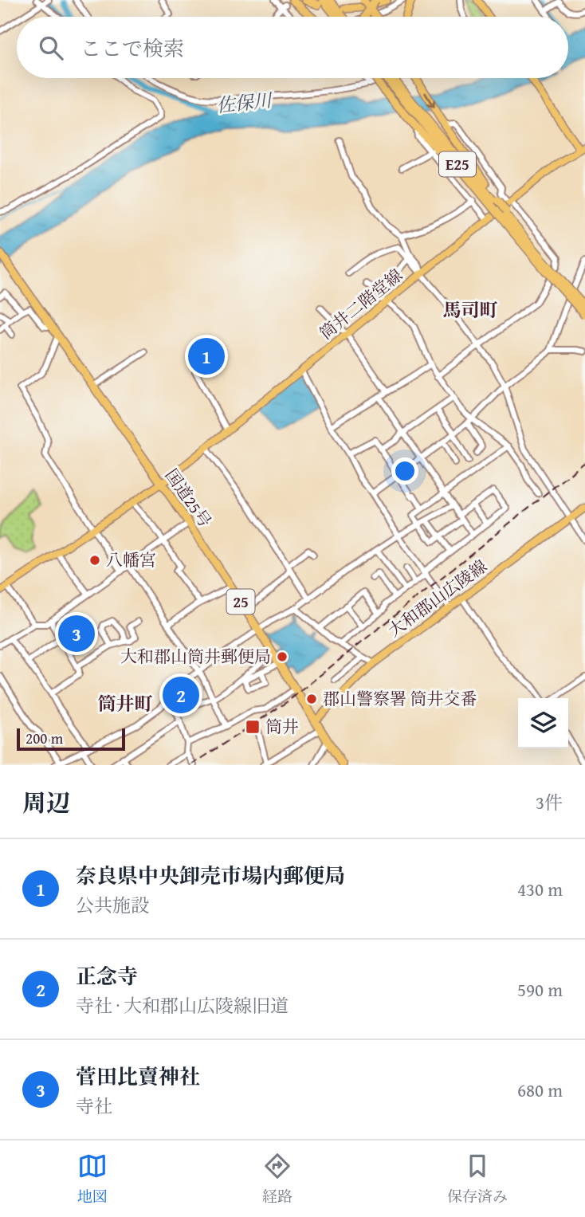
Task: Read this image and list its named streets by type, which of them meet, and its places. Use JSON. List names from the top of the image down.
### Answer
{
  "streets": {
    "highway": ["E25", "国道25号", "25"],
    "main road": ["筒井二階堂線", "大和郡山広陵線"]
  },
  "crossings": [
    ["筒井二階堂線", "国道25号"],
    ["国道25号", "大和郡山広陵線"]
  ],
  "districts": ["馬司町", "筒井町"],
  "water": ["佐保川"],
  "places": {
    "other": ["八幡宮", "大和郡山筒井郵便局", "郡山警察署 筒井交番"],
    "transit": ["筒井"]
  },
  "scale_bar": "200 m",
  "page": {
    "search": "ここで検索",
    "pins": ["1", "3", "2"],
    "scale": "200 m",
    "heading": ["周辺", "3件"],
    "list": [
      {
        "mark": "1",
        "name": "奈良県中央卸売市場内郵便局",
        "note": "公共施設",
        "value": "430 m"
      },
      {
        "mark": "2",
        "name": "正念寺",
        "note": "寺社 · 大和郡山広陵線旧道",
        "value": "590 m"
      },
      {
        "mark": "3",
        "name": "菅田比賣神社",
        "note": "寺社",
        "value": "680 m"
      }
    ],
    "nav": ["地図", "経路", "保存済み"]
  }
}
